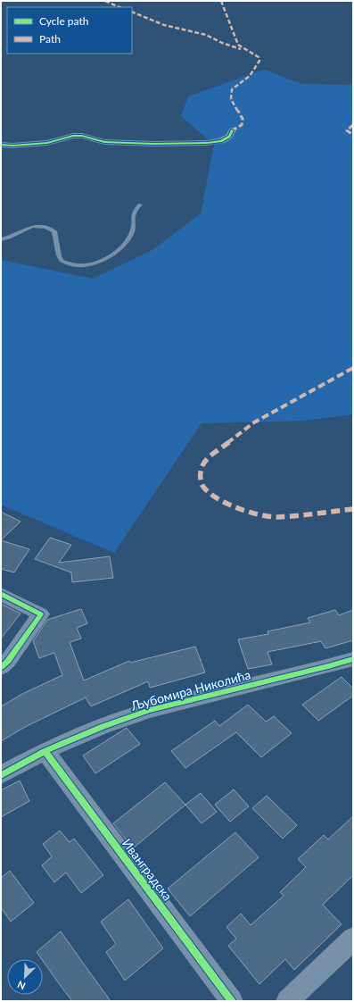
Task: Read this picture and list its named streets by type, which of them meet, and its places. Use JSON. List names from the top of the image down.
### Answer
{
  "streets": {
    "street": ["Љубомира Николића", "Иванградска"]
  },
  "crossings": [
    ["Љубомира Николића", "Иванградска"]
  ],
  "legend": ["Cycle path", "Path"],
  "north": "bottom left"
}
